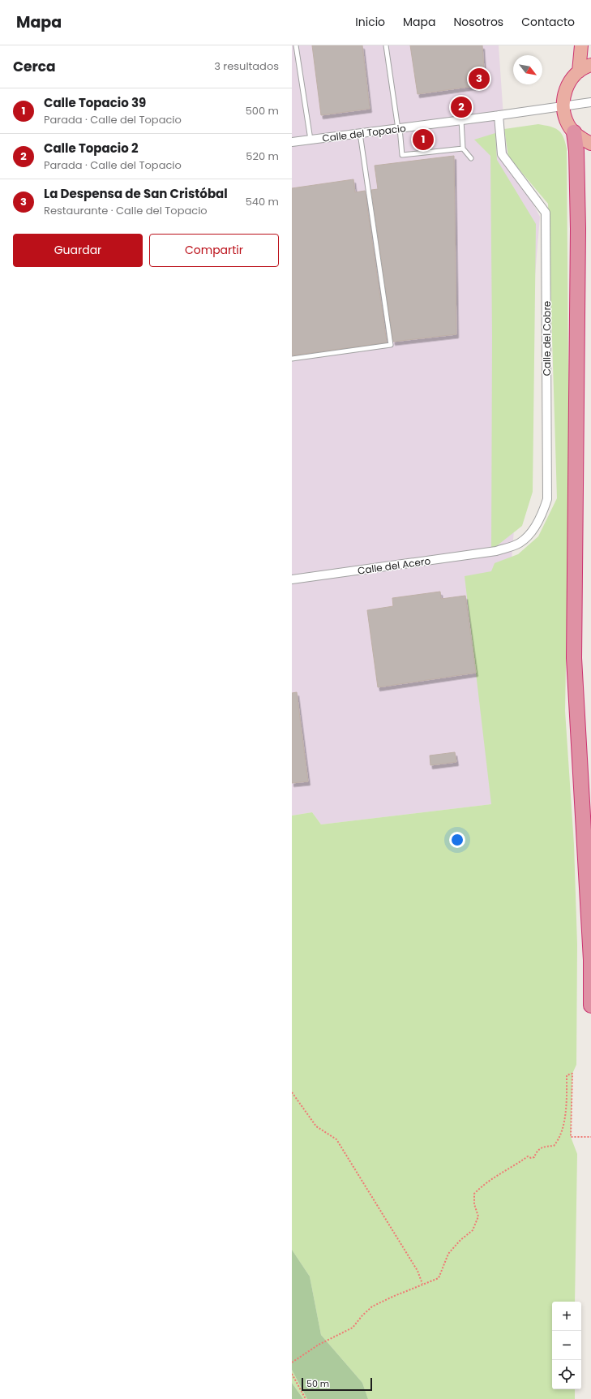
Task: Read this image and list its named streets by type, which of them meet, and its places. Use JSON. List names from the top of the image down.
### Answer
{
  "streets": {
    "street": ["Calle del Topacio", "Calle del Cobre", "Calle del Acero"]
  },
  "crossings": [
    ["Calle del Topacio", "Calle del Cobre"],
    ["Calle del Cobre", "Calle del Acero"]
  ],
  "scale_bar": "50 m",
  "north": "bottom right",
  "page": {
    "header": "Mapa",
    "nav": [
      "Inicio",
      "Mapa",
      "Nosotros",
      "Contacto"
    ],
    "heading": ["Cerca", "3 resultados"],
    "pins": ["3", "2", "1"],
    "list": [
      {
        "mark": "1",
        "name": "Calle Topacio 39",
        "note": "Parada · Calle del Topacio",
        "value": "500 m"
      },
      {
        "mark": "2",
        "name": "Calle Topacio 2",
        "note": "Parada · Calle del Topacio",
        "value": "520 m"
      },
      {
        "mark": "3",
        "name": "La Despensa de San Cristóbal",
        "note": "Restaurante · Calle del Topacio",
        "value": "540 m"
      }
    ],
    "buttons": ["Guardar", "Compartir"],
    "map_buttons": ["+", "−"],
    "scale": "50 m"
  }
}
